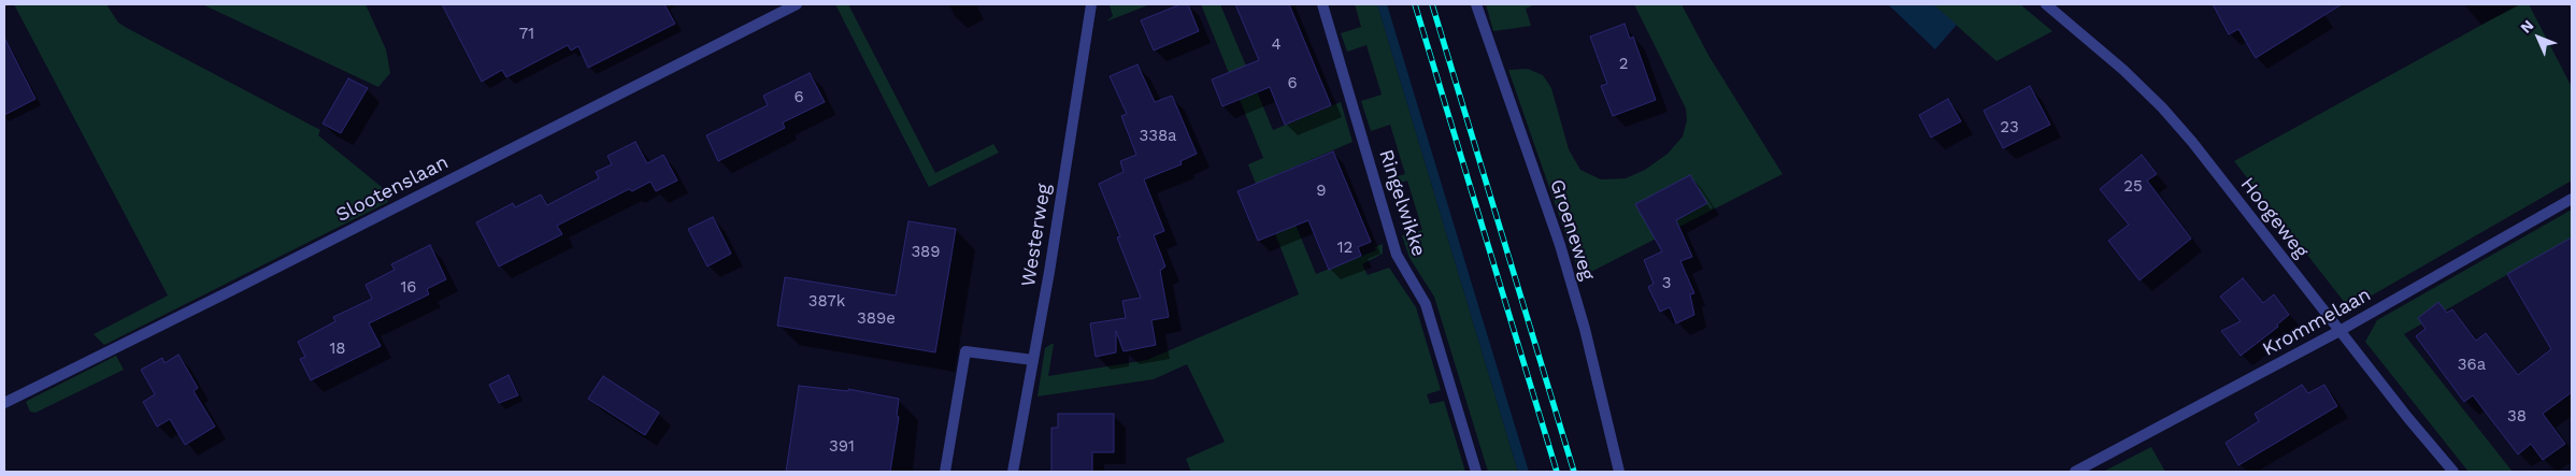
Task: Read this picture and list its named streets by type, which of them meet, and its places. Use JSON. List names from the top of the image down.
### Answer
{
  "streets": {
    "street": [
      "Slootenslaan",
      "Ringelwikke",
      "Hoogeweg",
      "Groeneweg",
      "Westerweg",
      "Krommelaan"
    ]
  },
  "crossings": [
    ["Hoogeweg", "Krommelaan"]
  ],
  "house_numbers": [
    "71",
    "4",
    "2",
    "6",
    "6",
    "23",
    "338a",
    "25",
    "9",
    "12",
    "389",
    "3",
    "16",
    "387k",
    "389e",
    "18",
    "36a",
    "38",
    "391"
  ],
  "north": "top left"
}
